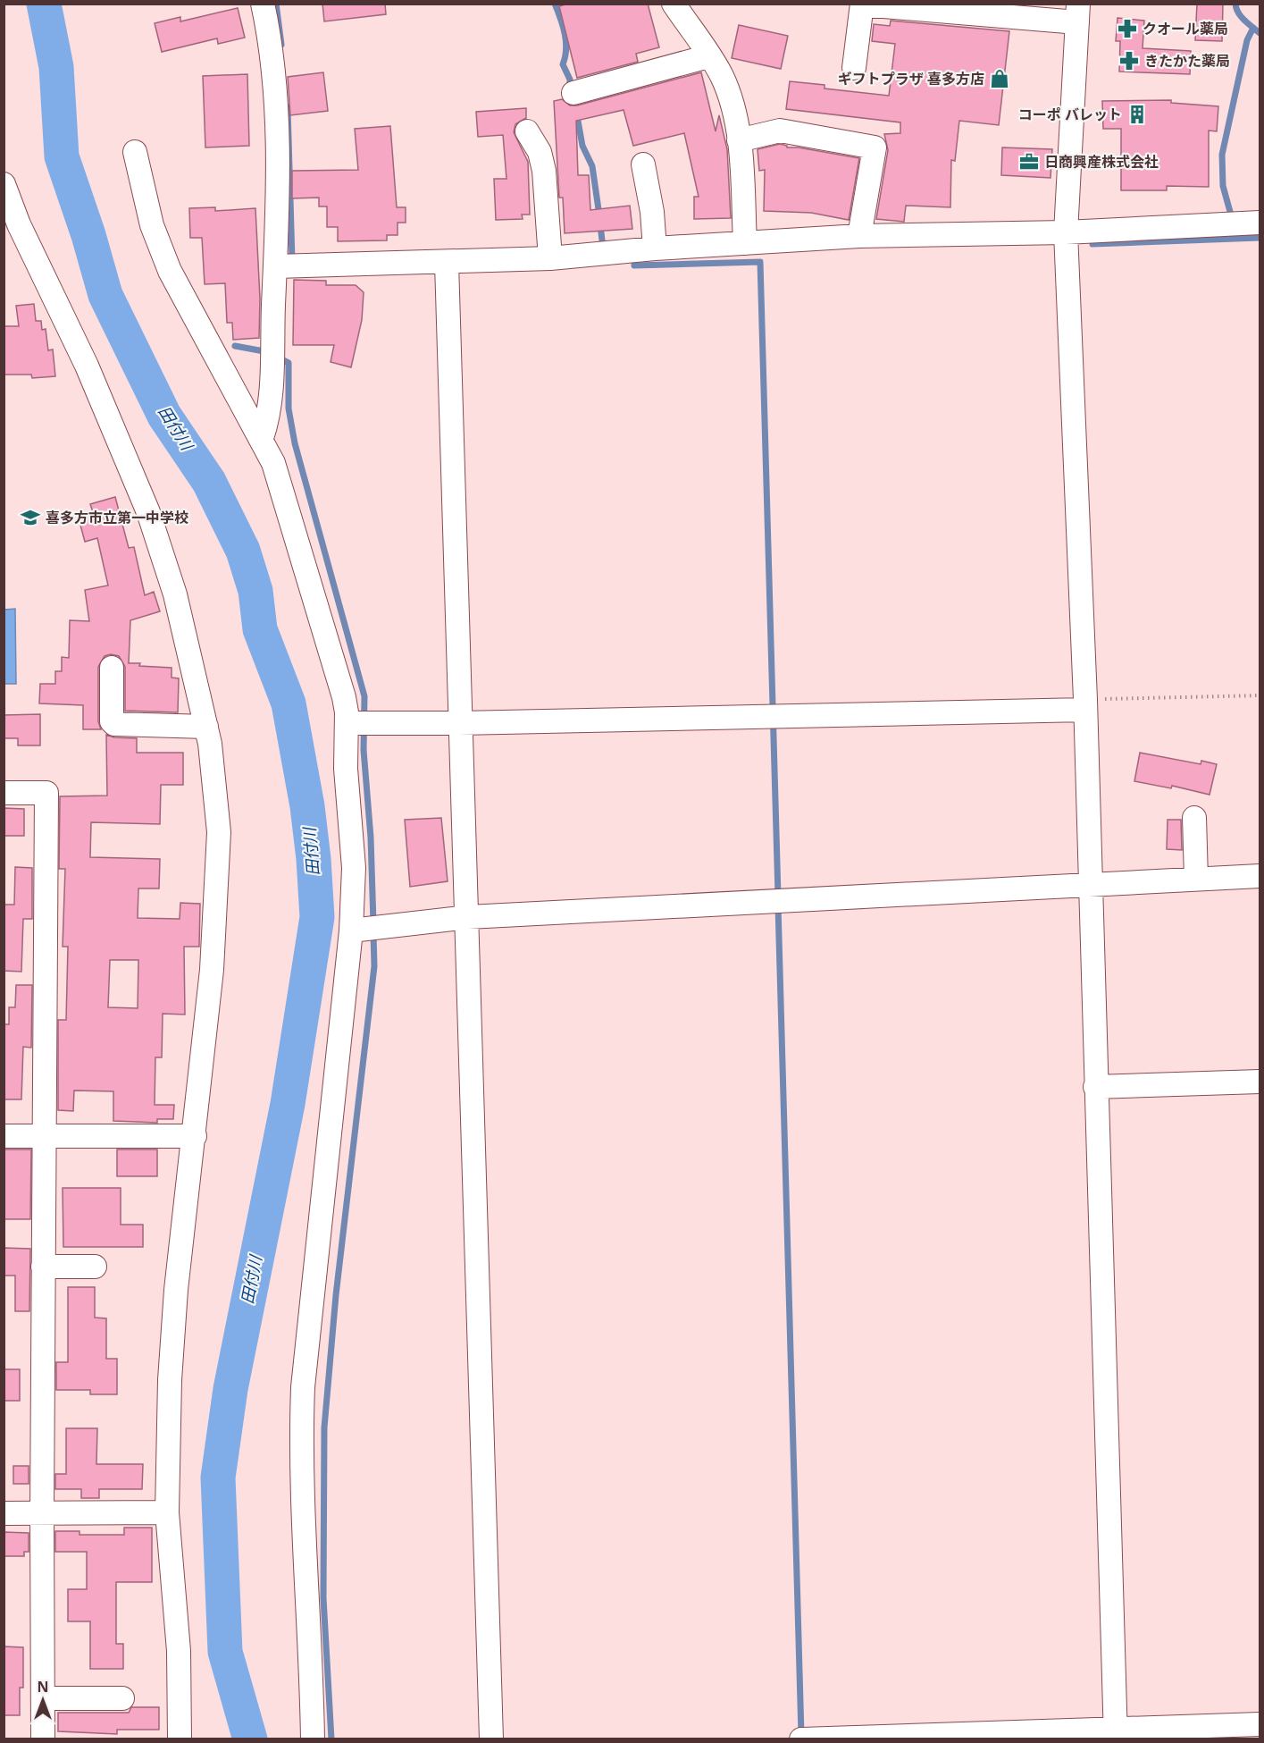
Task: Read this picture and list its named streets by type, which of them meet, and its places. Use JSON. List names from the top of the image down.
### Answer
{
  "water": ["田付川"],
  "places": {
    "pharmacy": ["クオール薬局", "きたかた薬局"],
    "shop": ["ギフトプラザ 喜多方店"],
    "building": ["コーポ バレット"],
    "office": ["日商興産株式会社"],
    "school or university": ["喜多方市立第一中学校"]
  },
  "north": "top"
}
